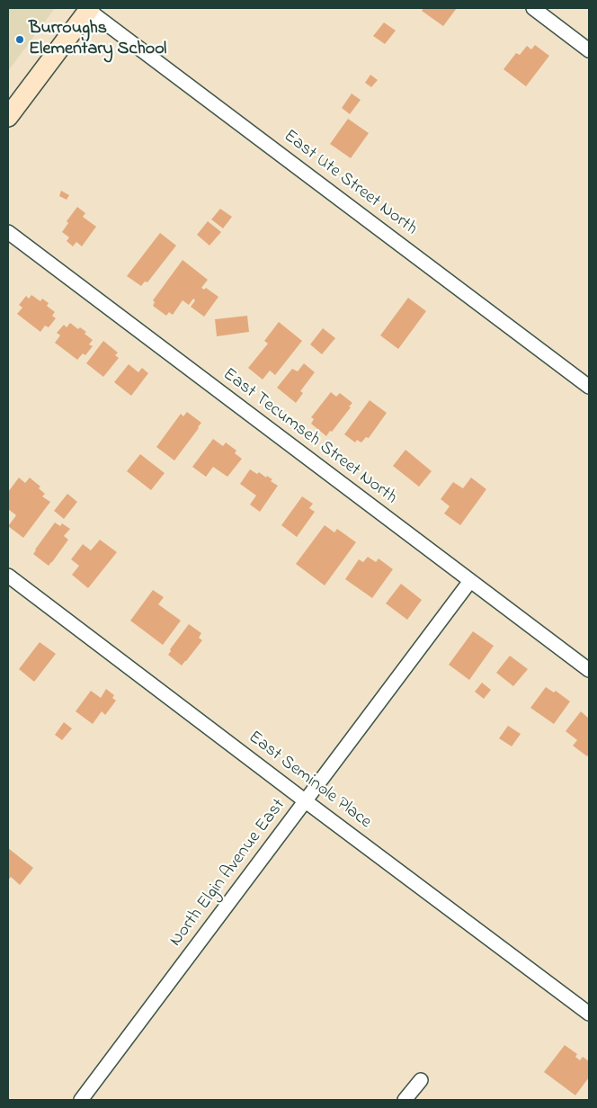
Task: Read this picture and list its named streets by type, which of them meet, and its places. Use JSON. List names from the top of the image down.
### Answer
{
  "streets": {
    "street": [
      "East Ute Street North",
      "East Tecumseh Street North",
      "East Seminole Place",
      "North Elgin Avenue East"
    ]
  },
  "crossings": [
    ["East Tecumseh Street North", "North Elgin Avenue East"],
    ["East Seminole Place", "North Elgin Avenue East"]
  ],
  "places": ["Burroughs Elementary School"]
}
